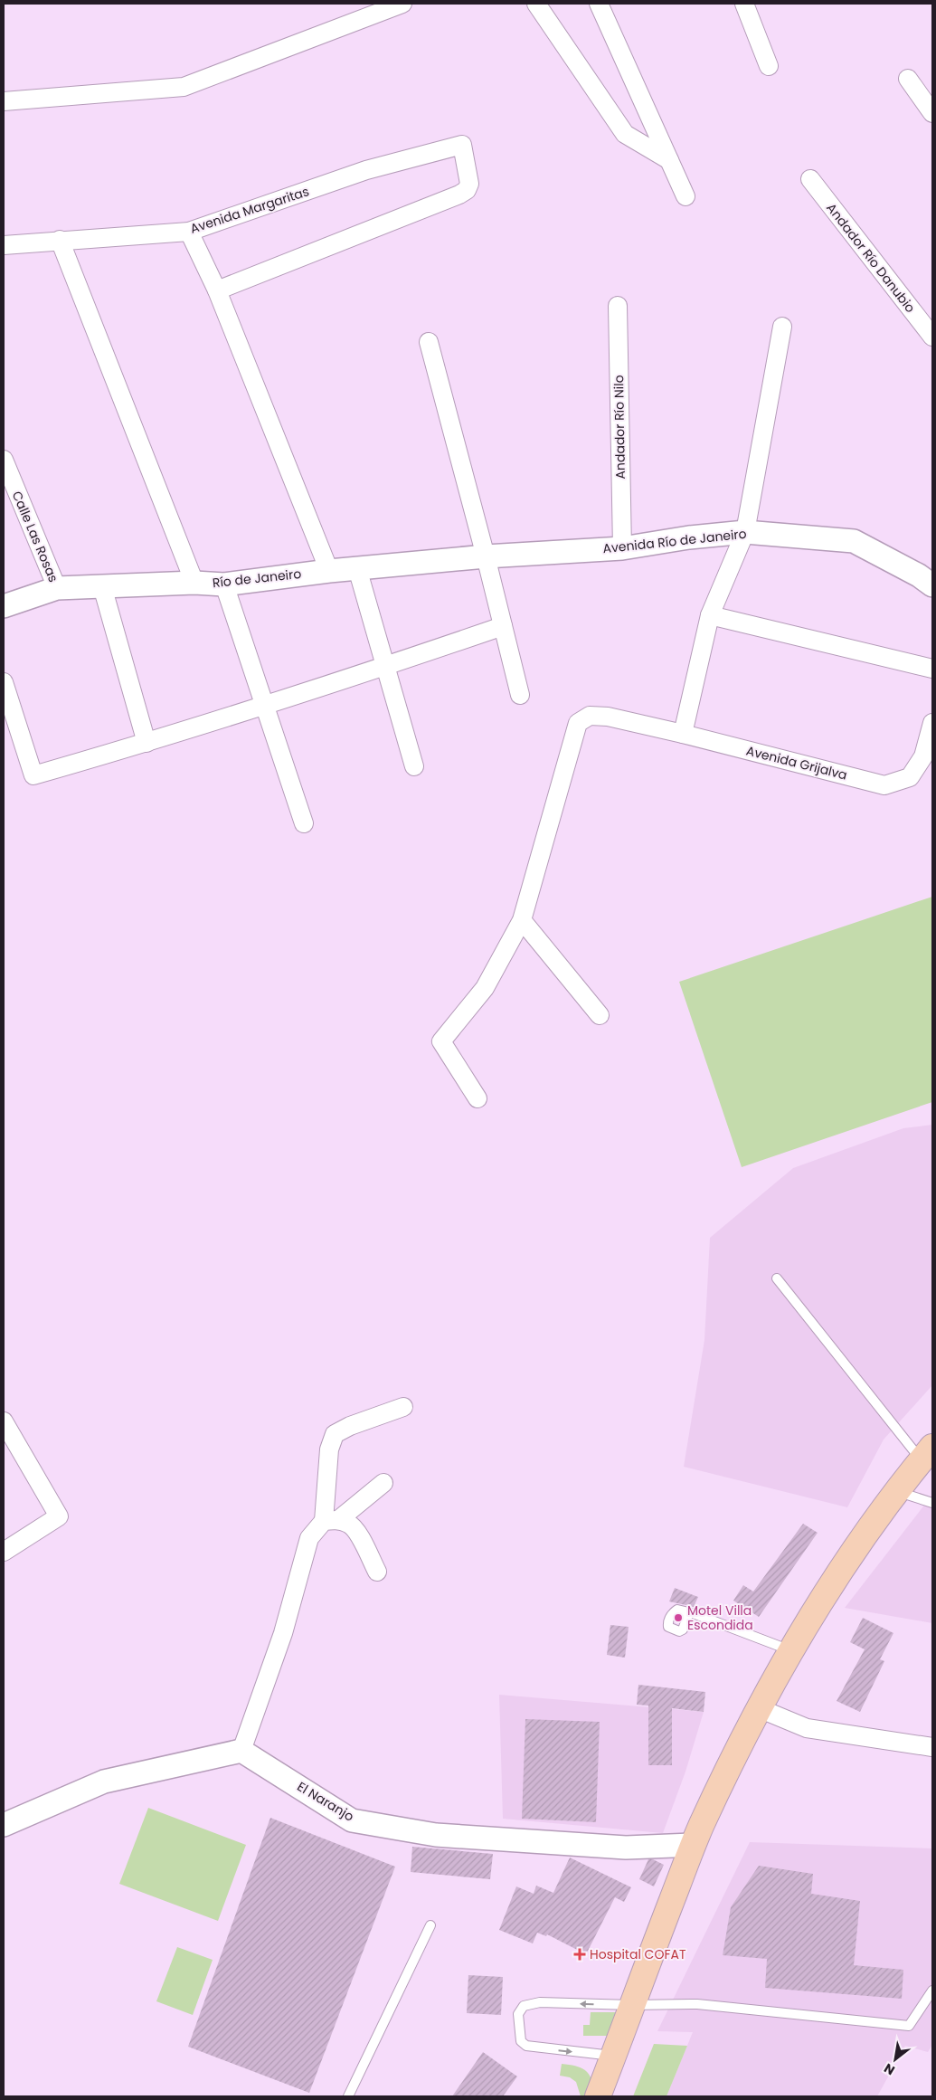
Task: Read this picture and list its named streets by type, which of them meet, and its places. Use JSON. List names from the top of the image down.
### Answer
{
  "streets": {
    "street": [
      "Avenida Margaritas",
      "Andador Río Danubio",
      "Andador Río Nilo",
      "Calle Las Rosas",
      "Avenida Río de Janeiro",
      "Río de Janeiro",
      "Avenida Grijalva",
      "El Naranjo"
    ]
  },
  "crossings": [
    ["Andador Río Nilo", "Avenida Río de Janeiro"],
    ["Calle Las Rosas", "Río de Janeiro"],
    ["Avenida Río de Janeiro", "Río de Janeiro"]
  ],
  "places": {
    "other": ["Motel Villa Escondida"],
    "health": ["Hospital COFAT"]
  },
  "north": "bottom left"
}
